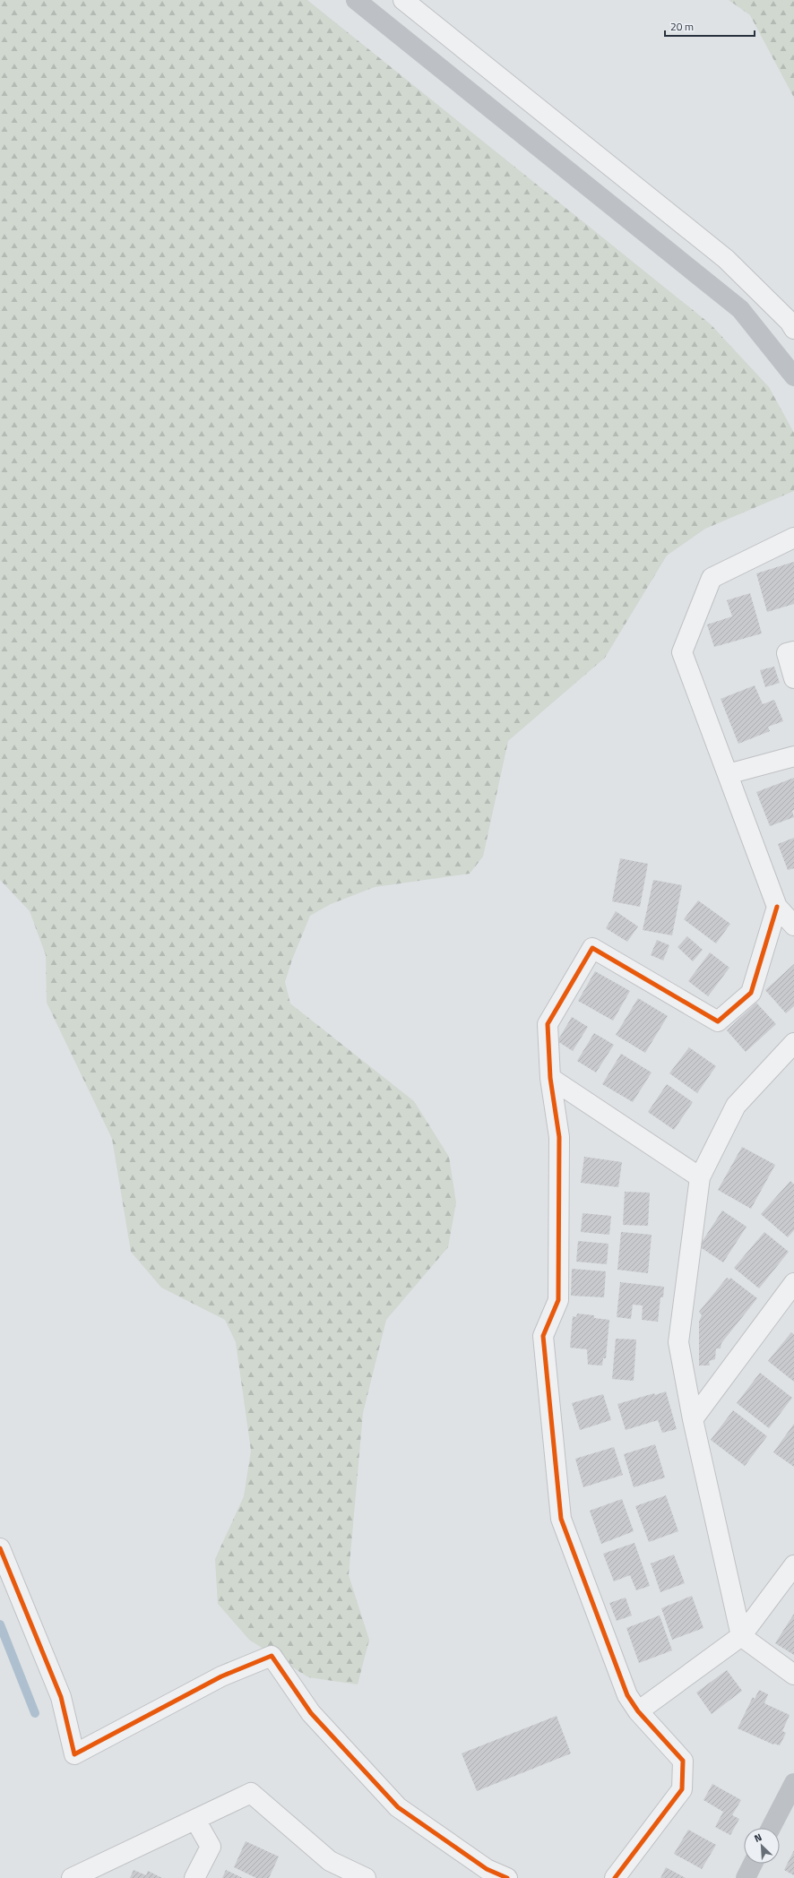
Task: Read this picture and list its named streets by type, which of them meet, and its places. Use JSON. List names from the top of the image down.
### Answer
{
  "scale_bar": "20 m",
  "north": "top left"
}
